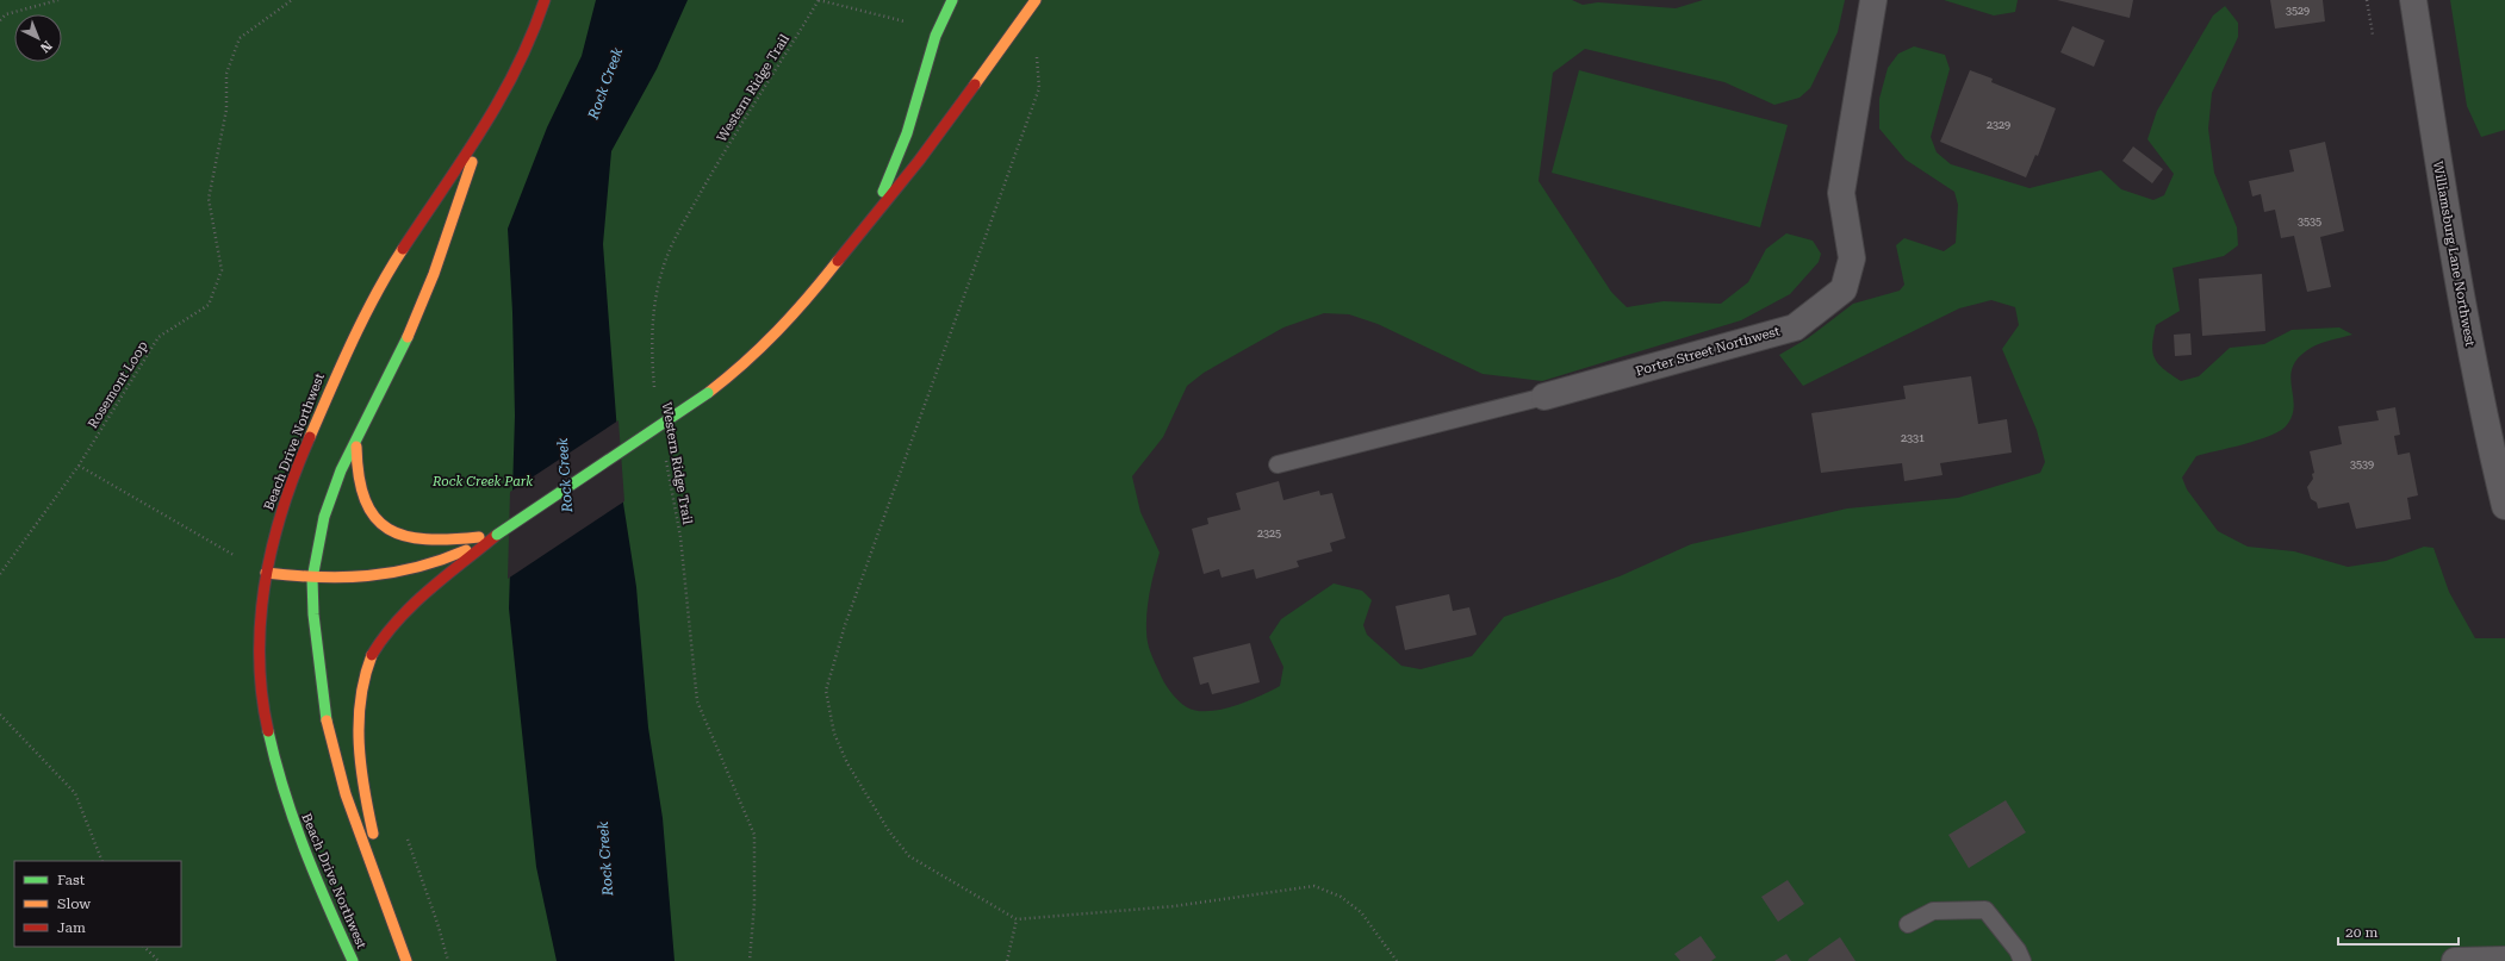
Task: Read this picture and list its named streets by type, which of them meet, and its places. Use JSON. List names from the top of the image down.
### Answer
{
  "streets": {
    "main road": ["Beach Drive Northwest"],
    "street": ["Williamsburg Lane Northwest", "Porter Street Northwest"],
    "path": ["Western Ridge Trail", "Rosemont Loop"]
  },
  "water": ["Rock Creek"],
  "parks": ["Rock Creek Park"],
  "house_numbers": [
    "3529",
    "2329",
    "3535",
    "2331",
    "3539",
    "2325"
  ],
  "legend": ["Fast", "Slow", "Jam"],
  "scale_bar": "20 m",
  "north": "bottom right"
}
